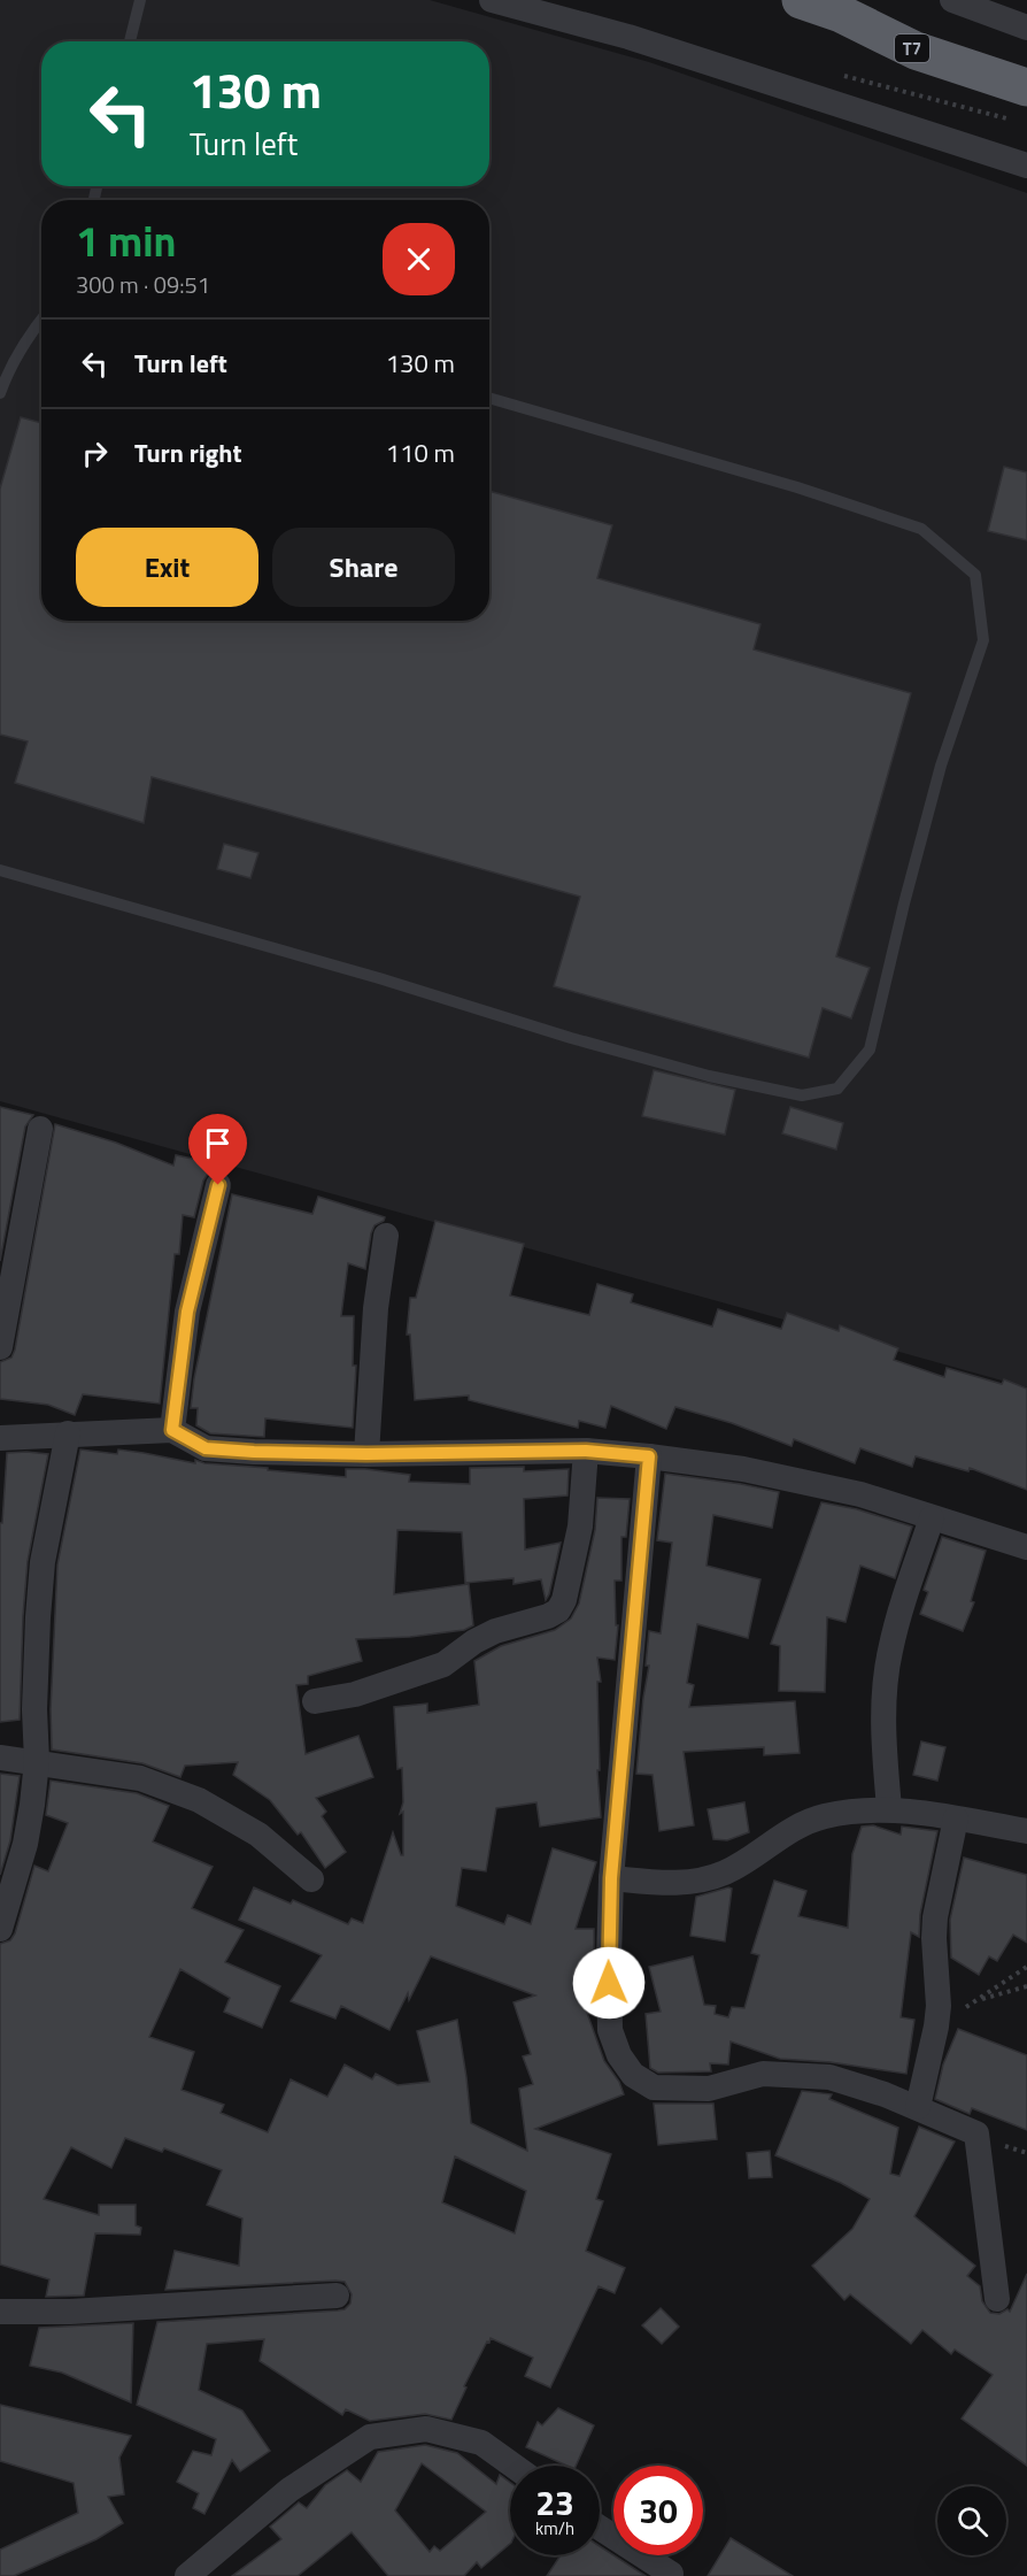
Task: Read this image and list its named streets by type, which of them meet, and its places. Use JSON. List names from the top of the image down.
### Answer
{
  "streets": {
    "highway": ["T7"]
  },
  "page": {
    "turn": ["130 m", "Turn left"],
    "heading": ["1 min", "300 m · 09:51"],
    "list": [
      {
        "name": "Turn left",
        "value": "130 m"
      },
      {
        "name": "Turn right",
        "value": "110 m"
      }
    ],
    "buttons": ["Exit", "Share"],
    "speed": "23 km/h",
    "limit": "30"
  }
}
